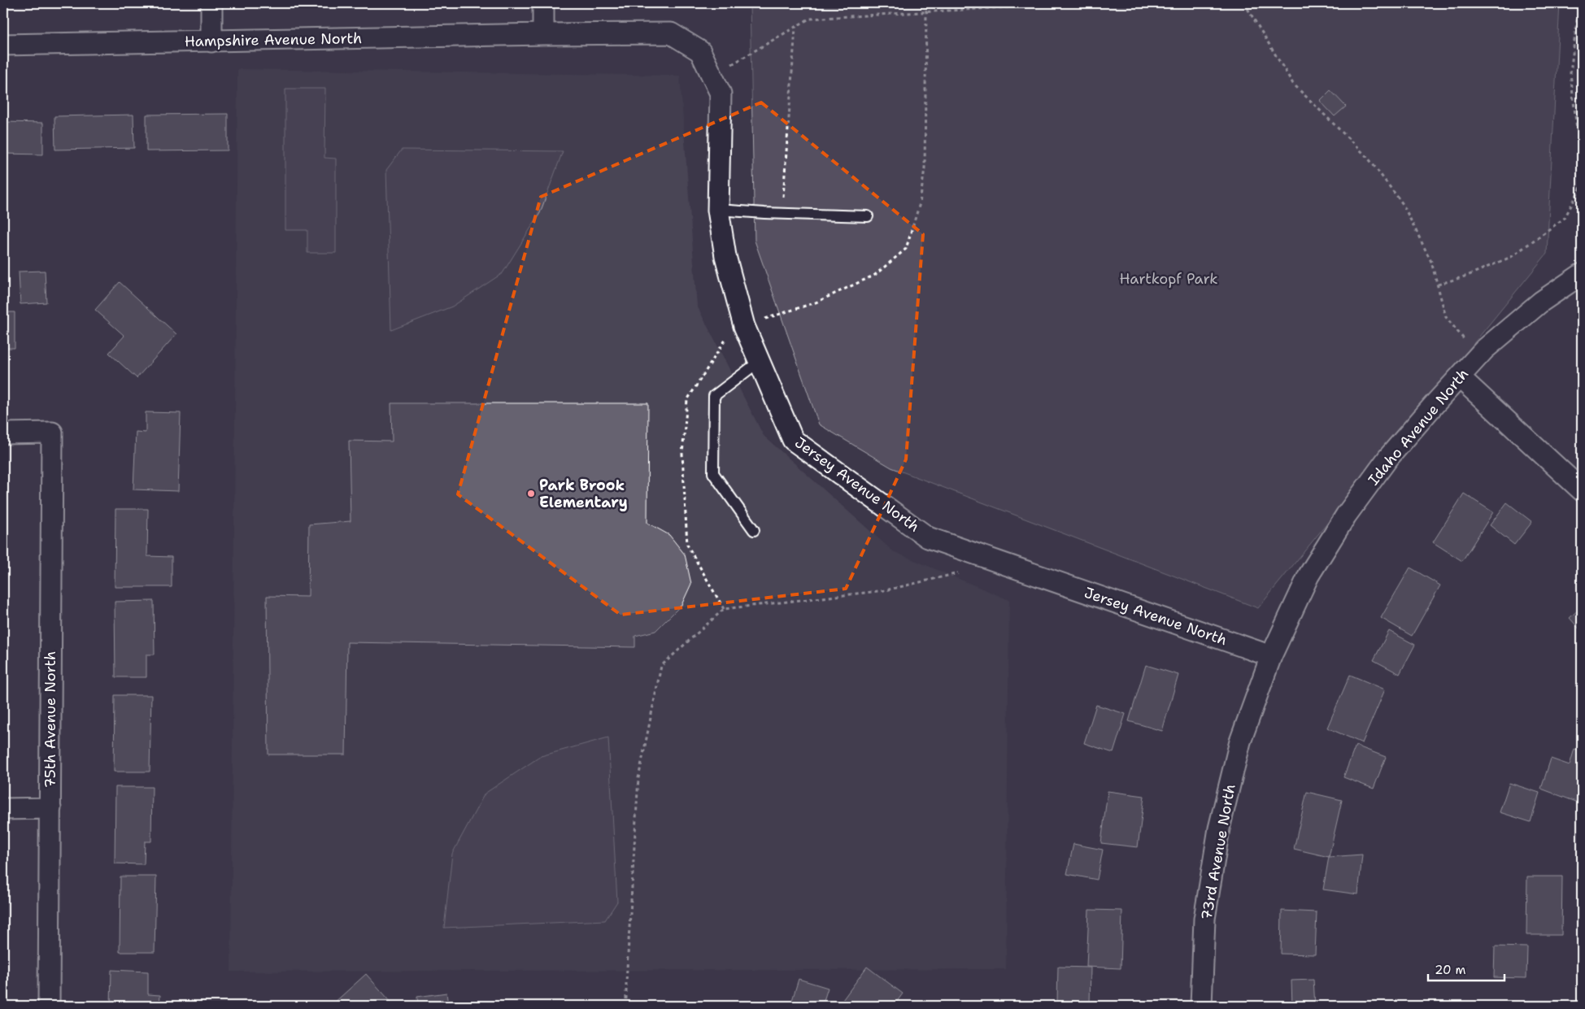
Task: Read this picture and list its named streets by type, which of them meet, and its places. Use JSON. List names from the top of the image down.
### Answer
{
  "streets": {
    "street": [
      "Hampshire Avenue North",
      "Idaho Avenue North",
      "Jersey Avenue North",
      "75th Avenue North",
      "73rd Avenue North"
    ]
  },
  "crossings": [
    ["Hampshire Avenue North", "Jersey Avenue North"],
    ["Idaho Avenue North", "Jersey Avenue North"],
    ["Idaho Avenue North", "73rd Avenue North"]
  ],
  "parks": ["Hartkopf Park"],
  "places": ["Park Brook Elementary"],
  "scale_bar": "20 m"
}
